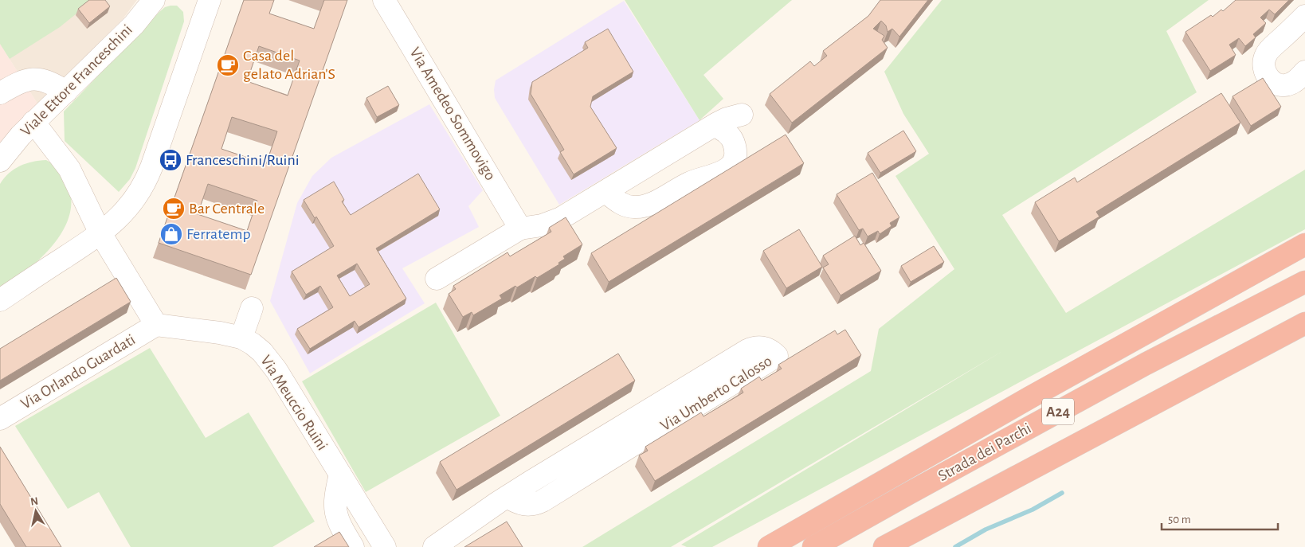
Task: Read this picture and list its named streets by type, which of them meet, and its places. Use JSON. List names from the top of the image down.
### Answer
{
  "streets": {
    "highway": ["A24", "Strada dei Parchi"],
    "street": [
      "Viale Ettore Franceschini",
      "Via Amedeo Sommovigo",
      "Via Orlando Guardati",
      "Via Umberto Calosso",
      "Via Meuccio Ruini"
    ]
  },
  "crossings": [
    ["Via Orlando Guardati", "Via Meuccio Ruini"]
  ],
  "places": {
    "cafe": ["Casa del gelato Adrian'S", "Bar Centrale"],
    "bus stop": ["Franceschini/Ruini"],
    "shop": ["Ferratemp"]
  },
  "scale_bar": "50 m",
  "north": "top"
}
